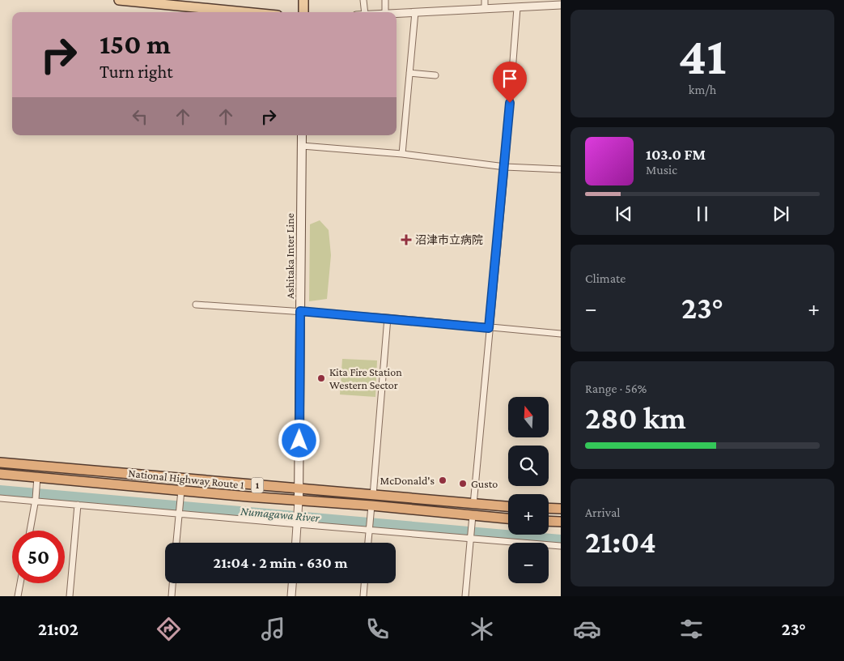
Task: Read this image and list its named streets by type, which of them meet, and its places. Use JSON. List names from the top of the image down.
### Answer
{
  "streets": {
    "highway": ["National Highway Route 1", "1"],
    "main road": ["Ashitaka Inter Line"]
  },
  "crossings": [
    ["Ashitaka Inter Line", "National Highway Route 1"]
  ],
  "water": ["Numagawa River"],
  "places": {
    "health": ["沼津市立病院"],
    "other": ["Kita Fire Station Western Sector", "McDonald's", "Gusto"]
  },
  "north": "top",
  "page": {
    "tile": [
      ["41", "km/h"],
      "Climate",
      ["Range · 56%", "280 km"],
      ["Arrival", "21:04"]
    ],
    "turn": ["150 m", "Turn right"],
    "song": ["103.0 FM", "Music"],
    "heat": ["−", "23°", "+"],
    "map_buttons": ["+", "−"],
    "limit": "50",
    "trip": "21:04 · 2 min · 630 m",
    "tabs": ["21:02", "23°"]
  }
}
